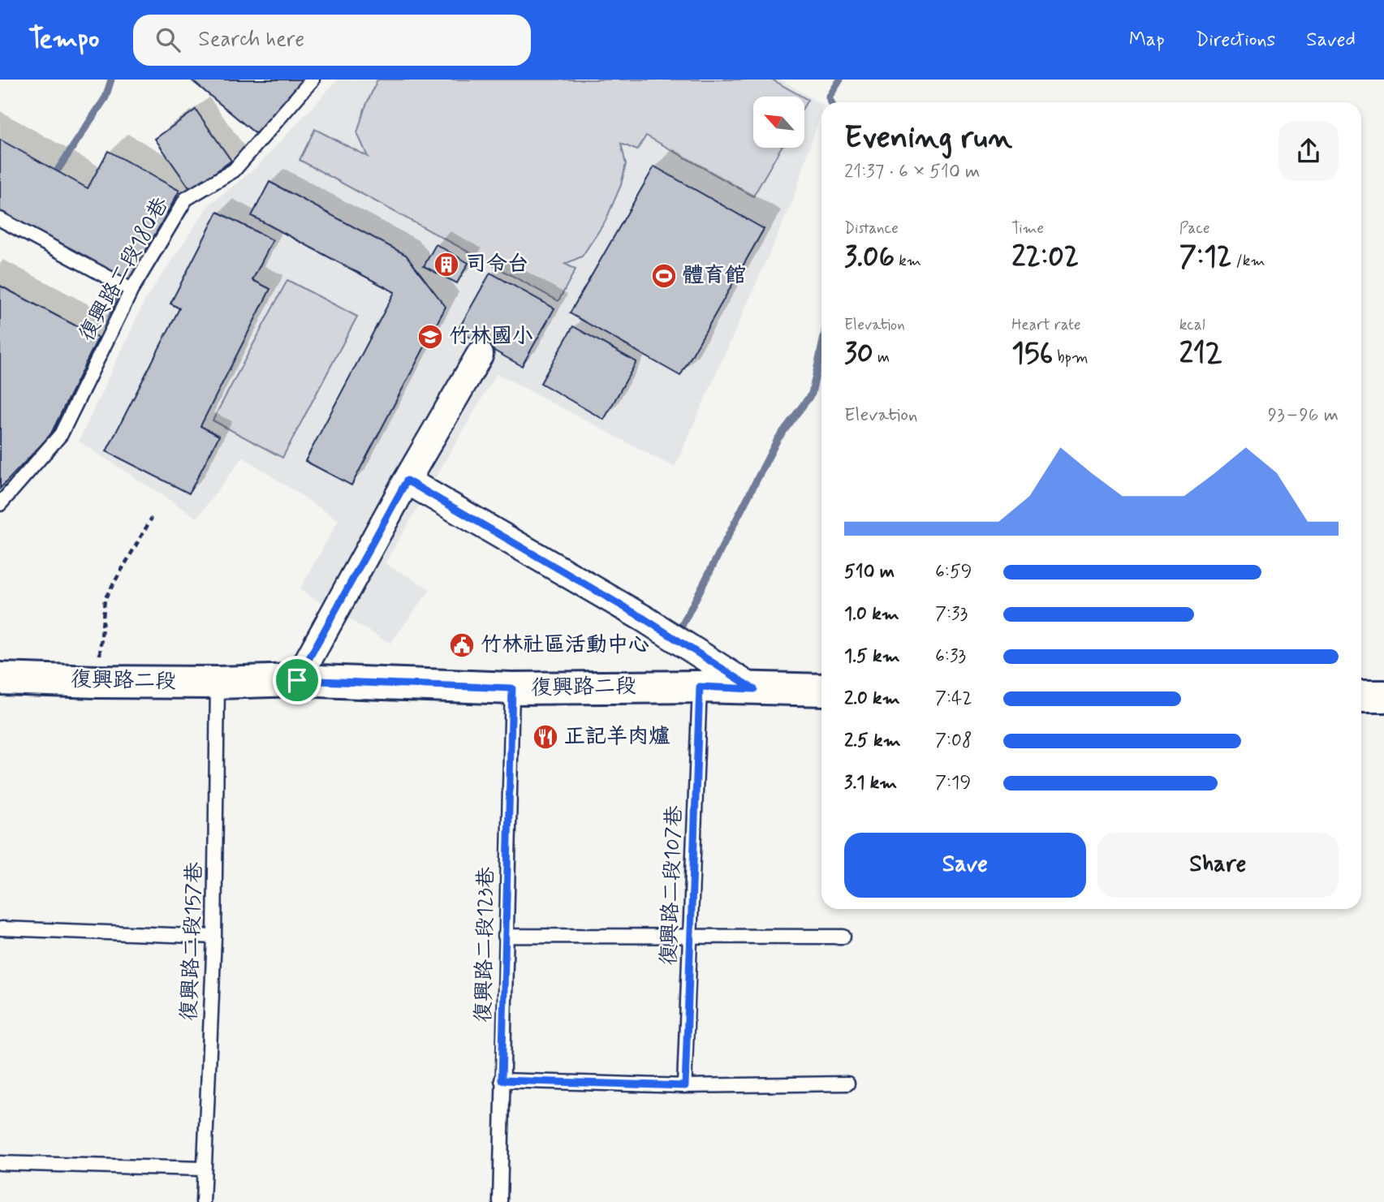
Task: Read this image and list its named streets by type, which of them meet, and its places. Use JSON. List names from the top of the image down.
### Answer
{
  "streets": {
    "main road": ["復興路二段"],
    "lane": [
      "復興路二段180巷",
      "復興路二段107巷",
      "復興路二段157巷",
      "復興路二段123巷"
    ]
  },
  "crossings": [
    ["復興路二段", "復興路二段107巷"],
    ["復興路二段", "復興路二段157巷"],
    ["復興路二段", "復興路二段123巷"]
  ],
  "places": {
    "building": ["司令台"],
    "sports": ["體育館"],
    "school or university": ["竹林國小"],
    "public building": ["竹林社區活動中心"],
    "restaurant": ["正記羊肉爐"]
  },
  "north": "top left",
  "page": {
    "header": "Tempo",
    "search": "Search here",
    "nav": ["Map", "Directions", "Saved"],
    "heading": ["Evening run", "21:37 · 6 × 510 m"],
    "stats": [
      ["Distance", "3.06 km"],
      ["Time", "22:02"],
      ["Pace", "7:12 /km"],
      ["Elevation", "30 m"],
      ["Heart rate", "156 bpm"],
      ["kcal", "212"]
    ],
    "chart": ["Elevation", "93–96 m"],
    "list": [
      {
        "name": "510 m",
        "note": "6:59"
      },
      {
        "name": "1.0 km",
        "note": "7:33"
      },
      {
        "name": "1.5 km",
        "note": "6:33"
      },
      {
        "name": "2.0 km",
        "note": "7:42"
      },
      {
        "name": "2.5 km",
        "note": "7:08"
      },
      {
        "name": "3.1 km",
        "note": "7:19"
      }
    ],
    "buttons": ["Save", "Share"]
  }
}
